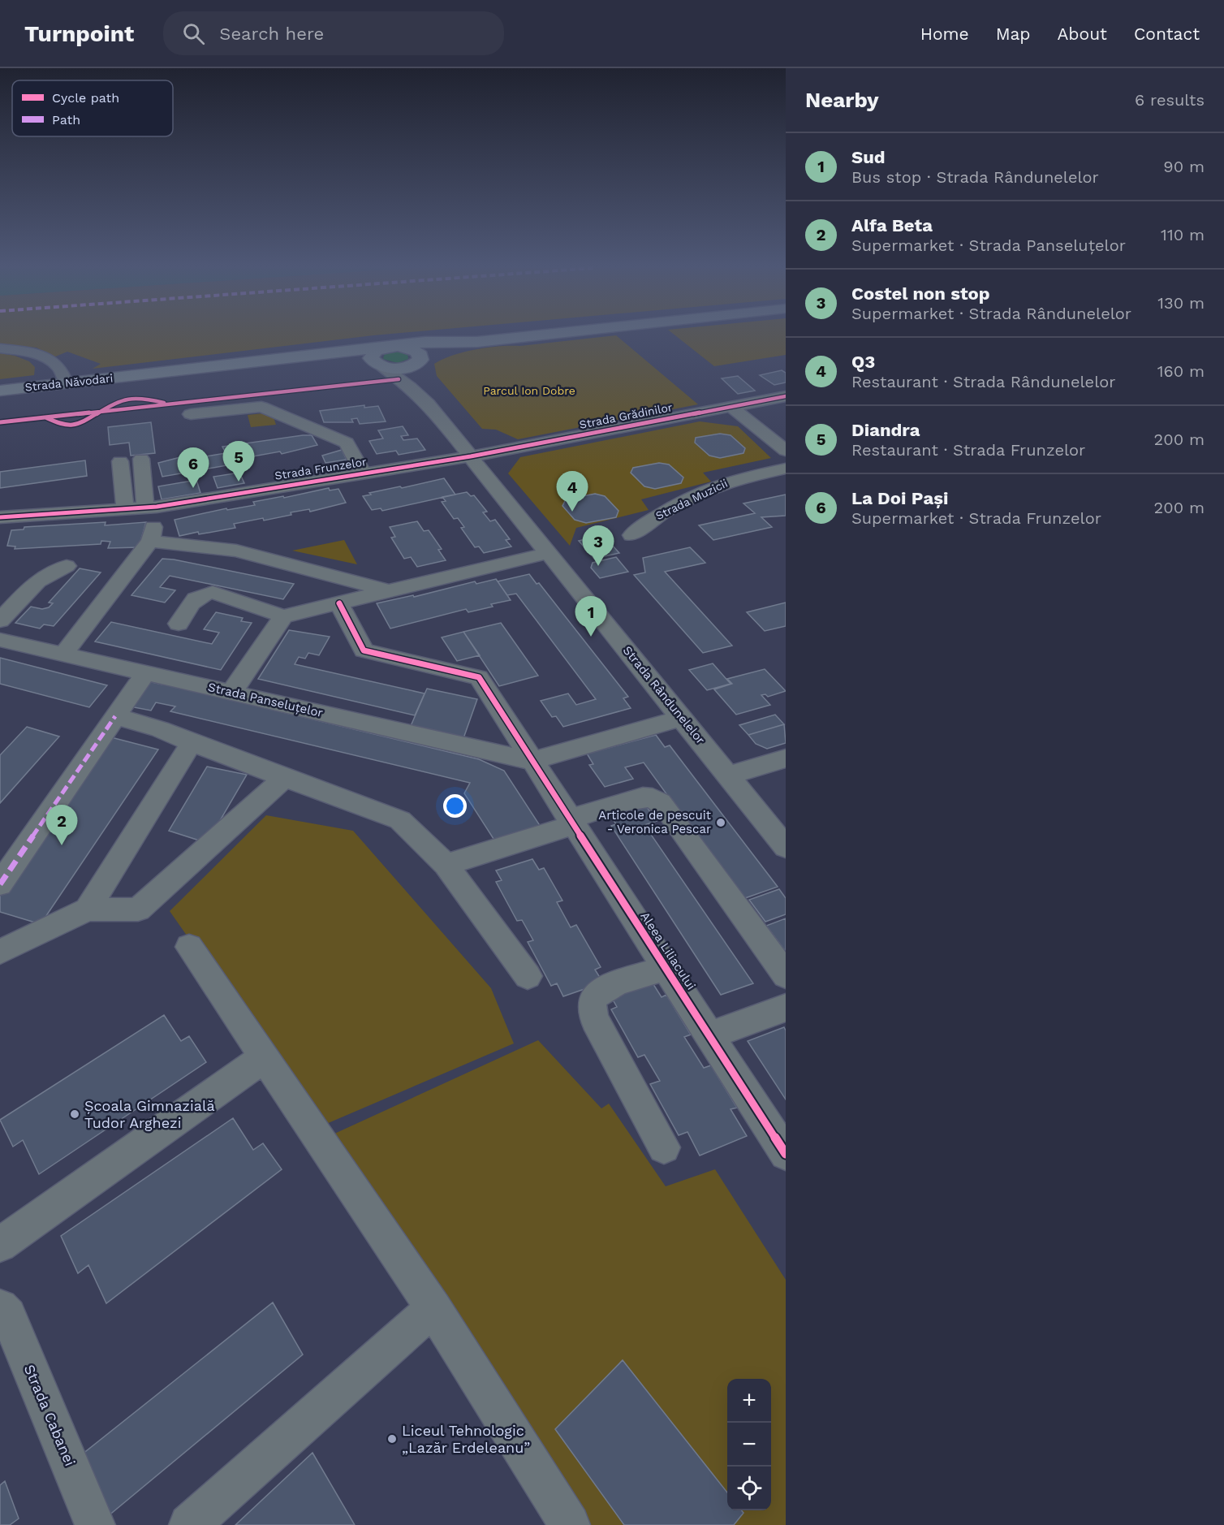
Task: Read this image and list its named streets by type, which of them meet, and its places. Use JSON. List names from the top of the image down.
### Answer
{
  "streets": {
    "main road": ["Strada Năvodari"],
    "street": [
      "Strada Grădinilor",
      "Strada Frunzelor",
      "Strada Muzicii",
      "Strada Rândunelelor",
      "Strada Panseluțelor",
      "Aleea Liliacului",
      "Strada Cabanei"
    ]
  },
  "crossings": [
    ["Strada Năvodari", "Strada Rândunelelor"],
    ["Strada Grădinilor", "Strada Frunzelor"],
    ["Strada Grădinilor", "Strada Rândunelelor"],
    ["Strada Frunzelor", "Strada Rândunelelor"],
    ["Strada Panseluțelor", "Aleea Liliacului"]
  ],
  "parks": ["Parcul Ion Dobre"],
  "places": ["Articole de pescuit - Veronica Pescar", "Școala Gimnazială Tudor Arghezi", "Liceul Tehnologic „Lazăr Erdeleanu”"],
  "legend": ["Cycle path", "Path"],
  "page": {
    "header": "Turnpoint",
    "search": "Search here",
    "nav": [
      "Home",
      "Map",
      "About",
      "Contact"
    ],
    "heading": ["Nearby", "6 results"],
    "list": [
      {
        "mark": "1",
        "name": "Sud",
        "note": "Bus stop · Strada Rândunelelor",
        "value": "90 m"
      },
      {
        "mark": "2",
        "name": "Alfa Beta",
        "note": "Supermarket · Strada Panseluțelor",
        "value": "110 m"
      },
      {
        "mark": "3",
        "name": "Costel non stop",
        "note": "Supermarket · Strada Rândunelelor",
        "value": "130 m"
      },
      {
        "mark": "4",
        "name": "Q3",
        "note": "Restaurant · Strada Rândunelelor",
        "value": "160 m"
      },
      {
        "mark": "5",
        "name": "Diandra",
        "note": "Restaurant · Strada Frunzelor",
        "value": "200 m"
      },
      {
        "mark": "6",
        "name": "La Doi Pași",
        "note": "Supermarket · Strada Frunzelor",
        "value": "200 m"
      }
    ],
    "pins": [
      "5",
      "6",
      "4",
      "3",
      "1",
      "2"
    ],
    "map_buttons": ["+", "−"]
  }
}
